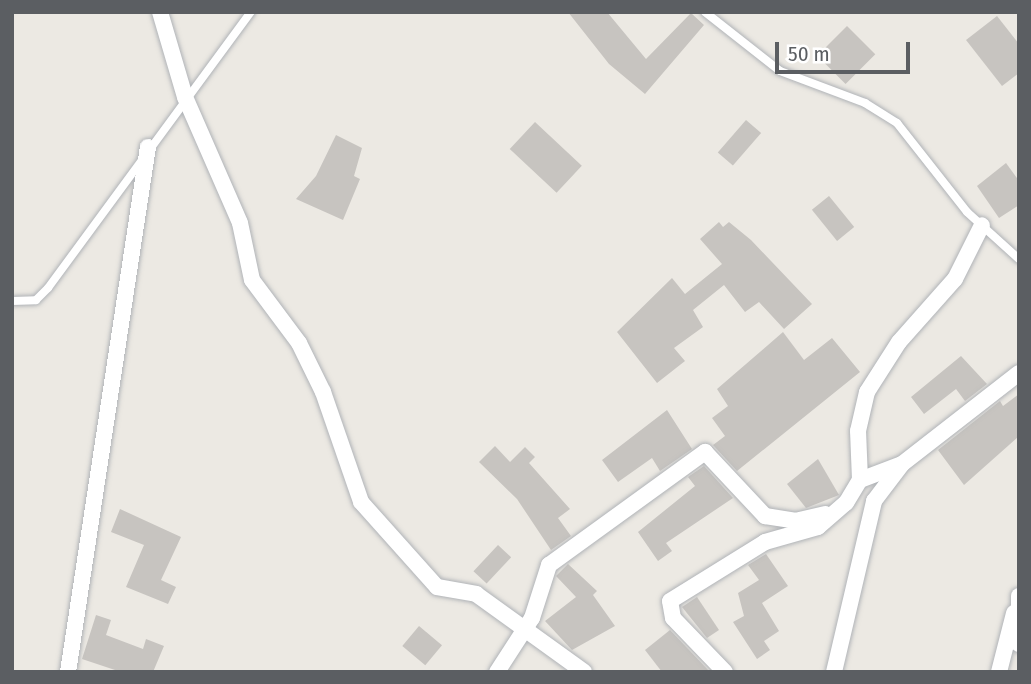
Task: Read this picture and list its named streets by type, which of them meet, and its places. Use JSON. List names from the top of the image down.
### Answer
{
  "scale_bar": "50 m"
}
